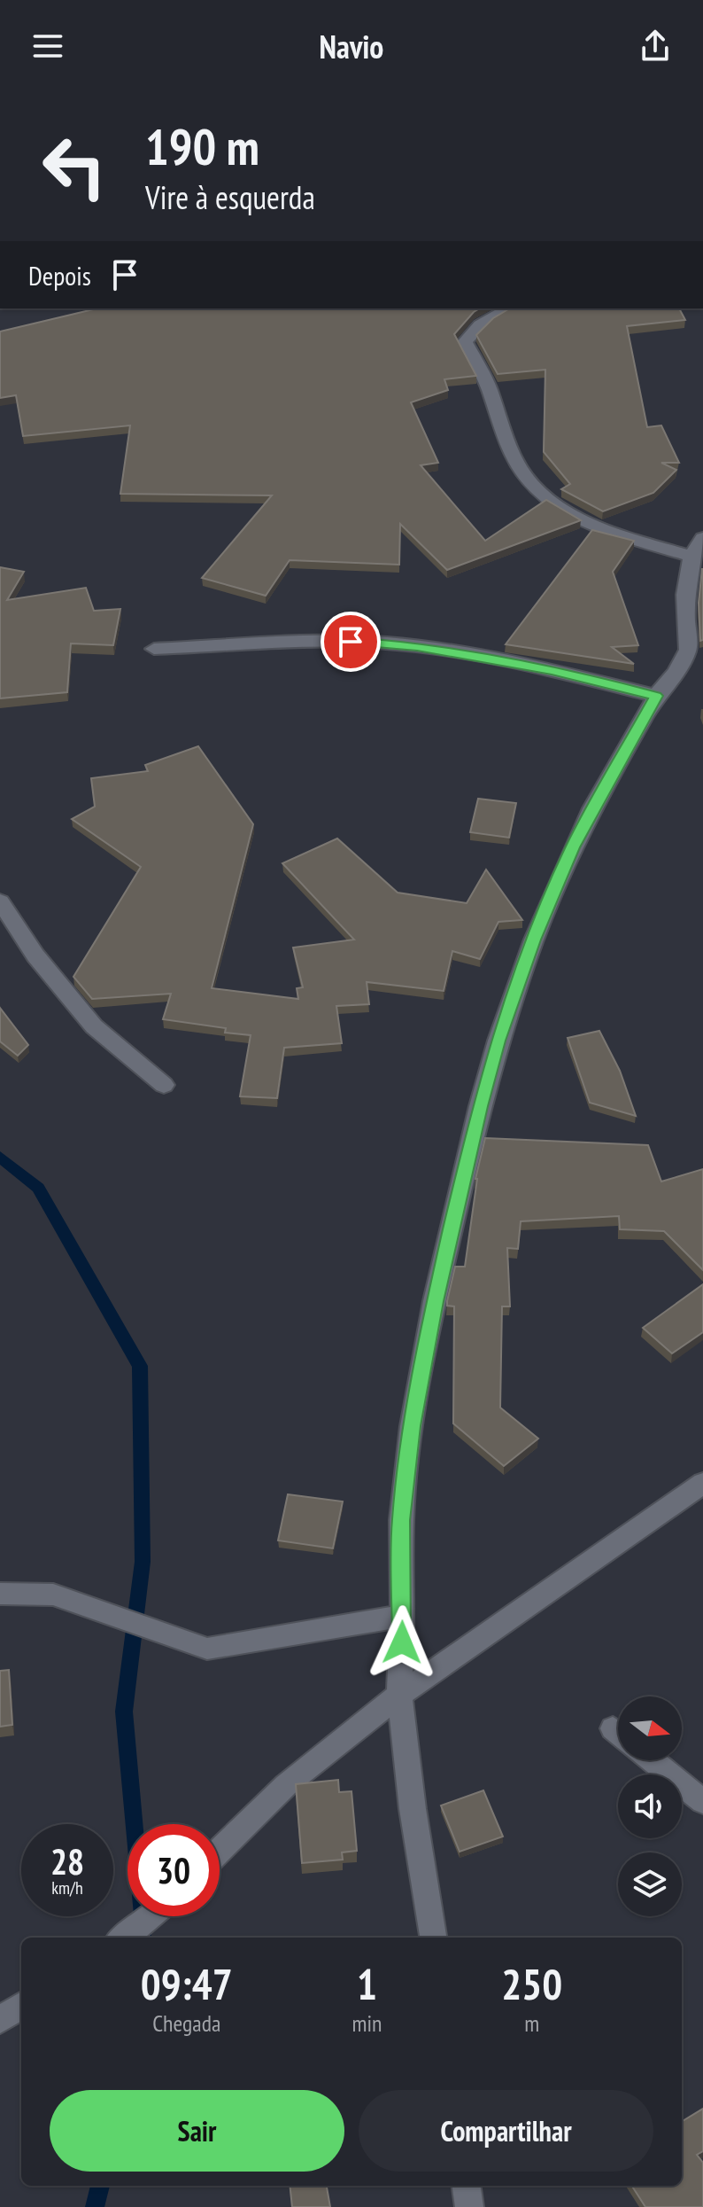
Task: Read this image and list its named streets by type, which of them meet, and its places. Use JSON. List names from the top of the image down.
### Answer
{
  "north": "right",
  "page": {
    "header": "Navio",
    "turn": ["190 m", "Vire à esquerda"],
    "then": "Depois",
    "speed": "28 km/h",
    "limit": "30",
    "eta": [
      "09:47",
      "Chegada",
      "1",
      "min",
      "250",
      "m"
    ],
    "buttons": ["Sair", "Compartilhar"]
  }
}
